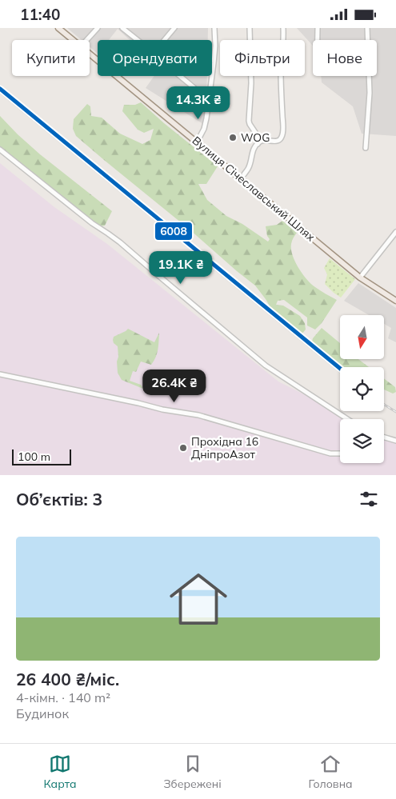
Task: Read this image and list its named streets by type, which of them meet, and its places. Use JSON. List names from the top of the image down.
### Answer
{
  "streets": {
    "main road": ["Вулиця Січеславський Шлях"]
  },
  "places": ["WOG", "Прохідна 16 ДніпроАзот"],
  "lines": ["transit line 6008"],
  "scale_bar": "100 m",
  "north": "bottom",
  "page": {
    "status": "11:40",
    "chip": [
      "Купити",
      "Орендувати",
      "Фільтри",
      "Нове"
    ],
    "price": ["14.3K ₴", "19.1K ₴", "26.4K ₴"],
    "scale": "100 m",
    "heading": "Об’єктів: 3",
    "list": [
      {
        "name": "26 400 ₴/міс.",
        "note": "4-кімн. · 140 m² · Будинок"
      }
    ],
    "tabs": ["Карта", "Збережені", "Головна"]
  }
}
